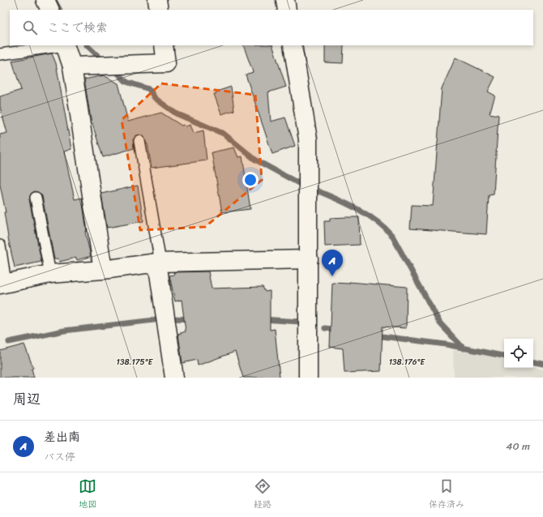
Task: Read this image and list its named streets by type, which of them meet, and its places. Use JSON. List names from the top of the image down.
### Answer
{
  "page": {
    "search": "ここで検索",
    "pins": "A",
    "heading": "周辺",
    "list": [
      {
        "mark": "A",
        "name": "差出南",
        "note": "バス停",
        "value": "40 m"
      }
    ],
    "nav": ["地図", "経路", "保存済み"]
  },
  "coordinates": ["138.175°E", "138.176°E"]
}
